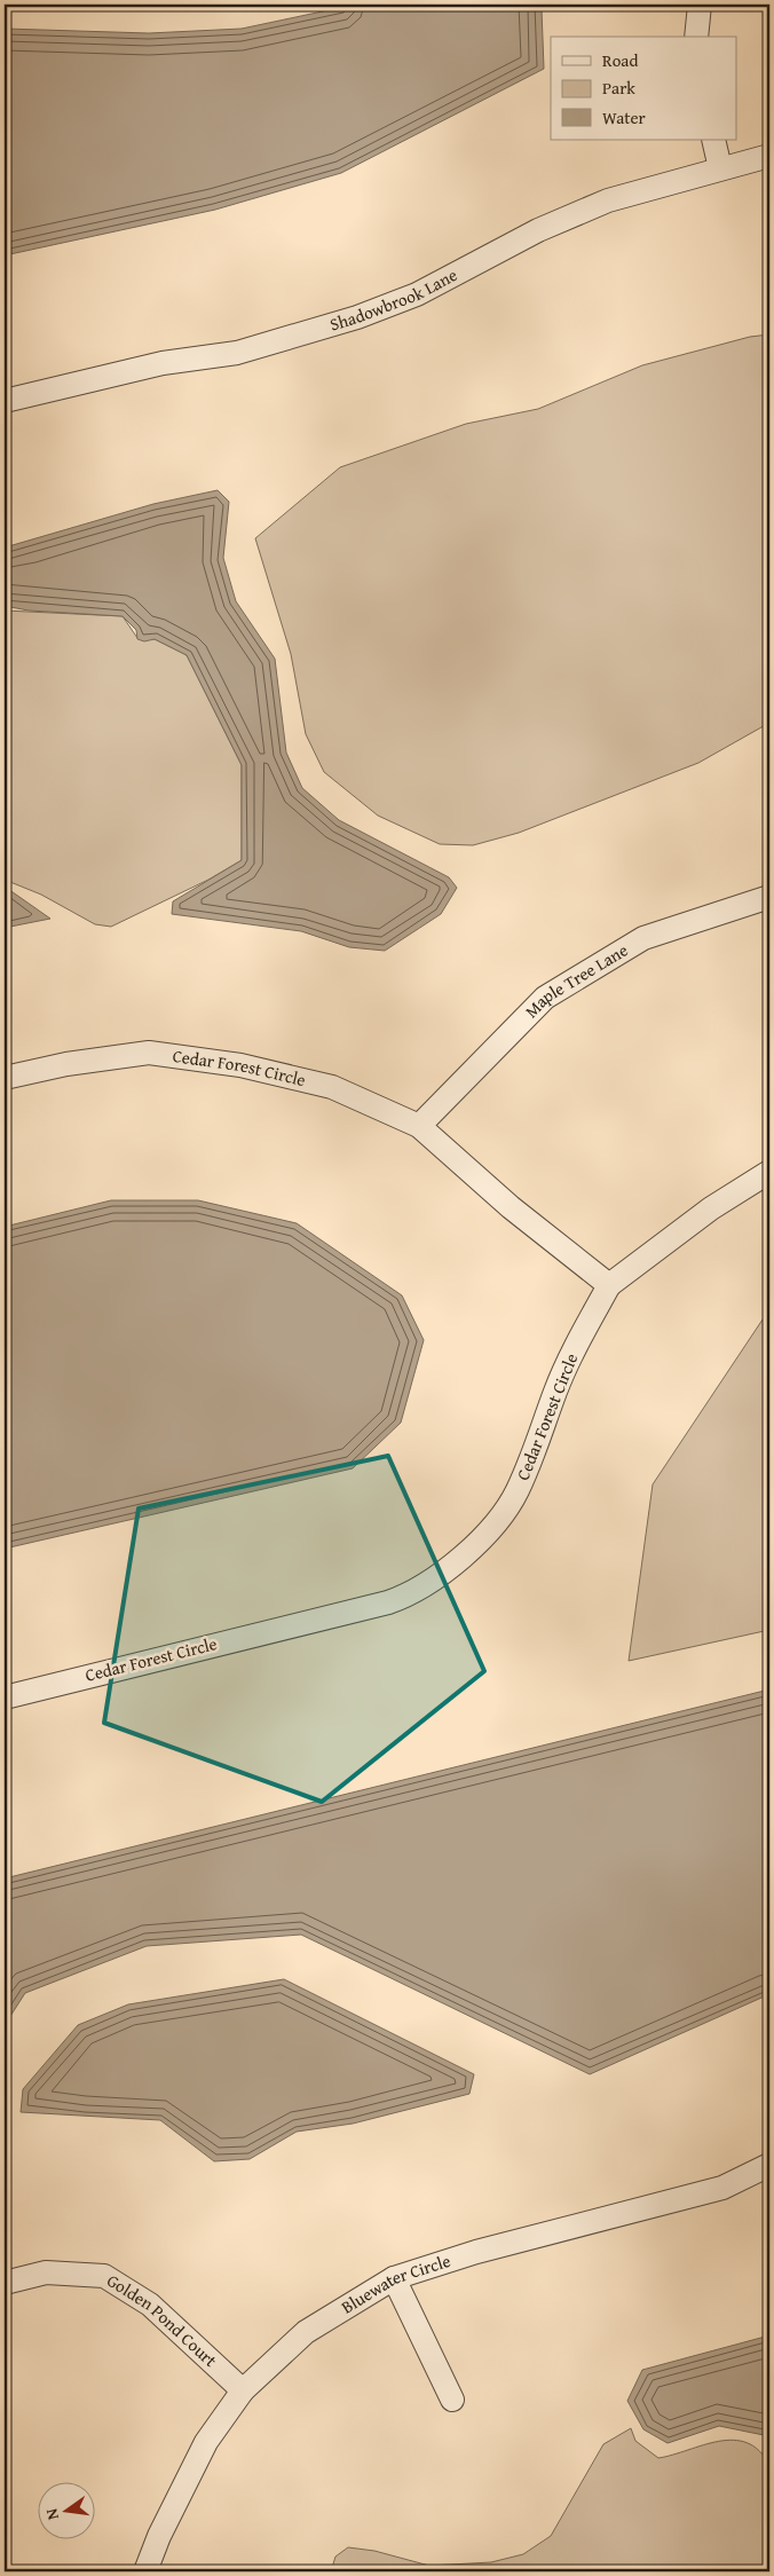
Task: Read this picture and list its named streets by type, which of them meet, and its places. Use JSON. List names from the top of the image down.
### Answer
{
  "streets": {
    "street": [
      "Shadowbrook Lane",
      "Maple Tree Lane",
      "Cedar Forest Circle",
      "Bluewater Circle",
      "Golden Pond Court"
    ]
  },
  "crossings": [
    ["Maple Tree Lane", "Cedar Forest Circle"],
    ["Bluewater Circle", "Golden Pond Court"]
  ],
  "legend": ["Road", "Park", "Water"],
  "north": "left"
}
